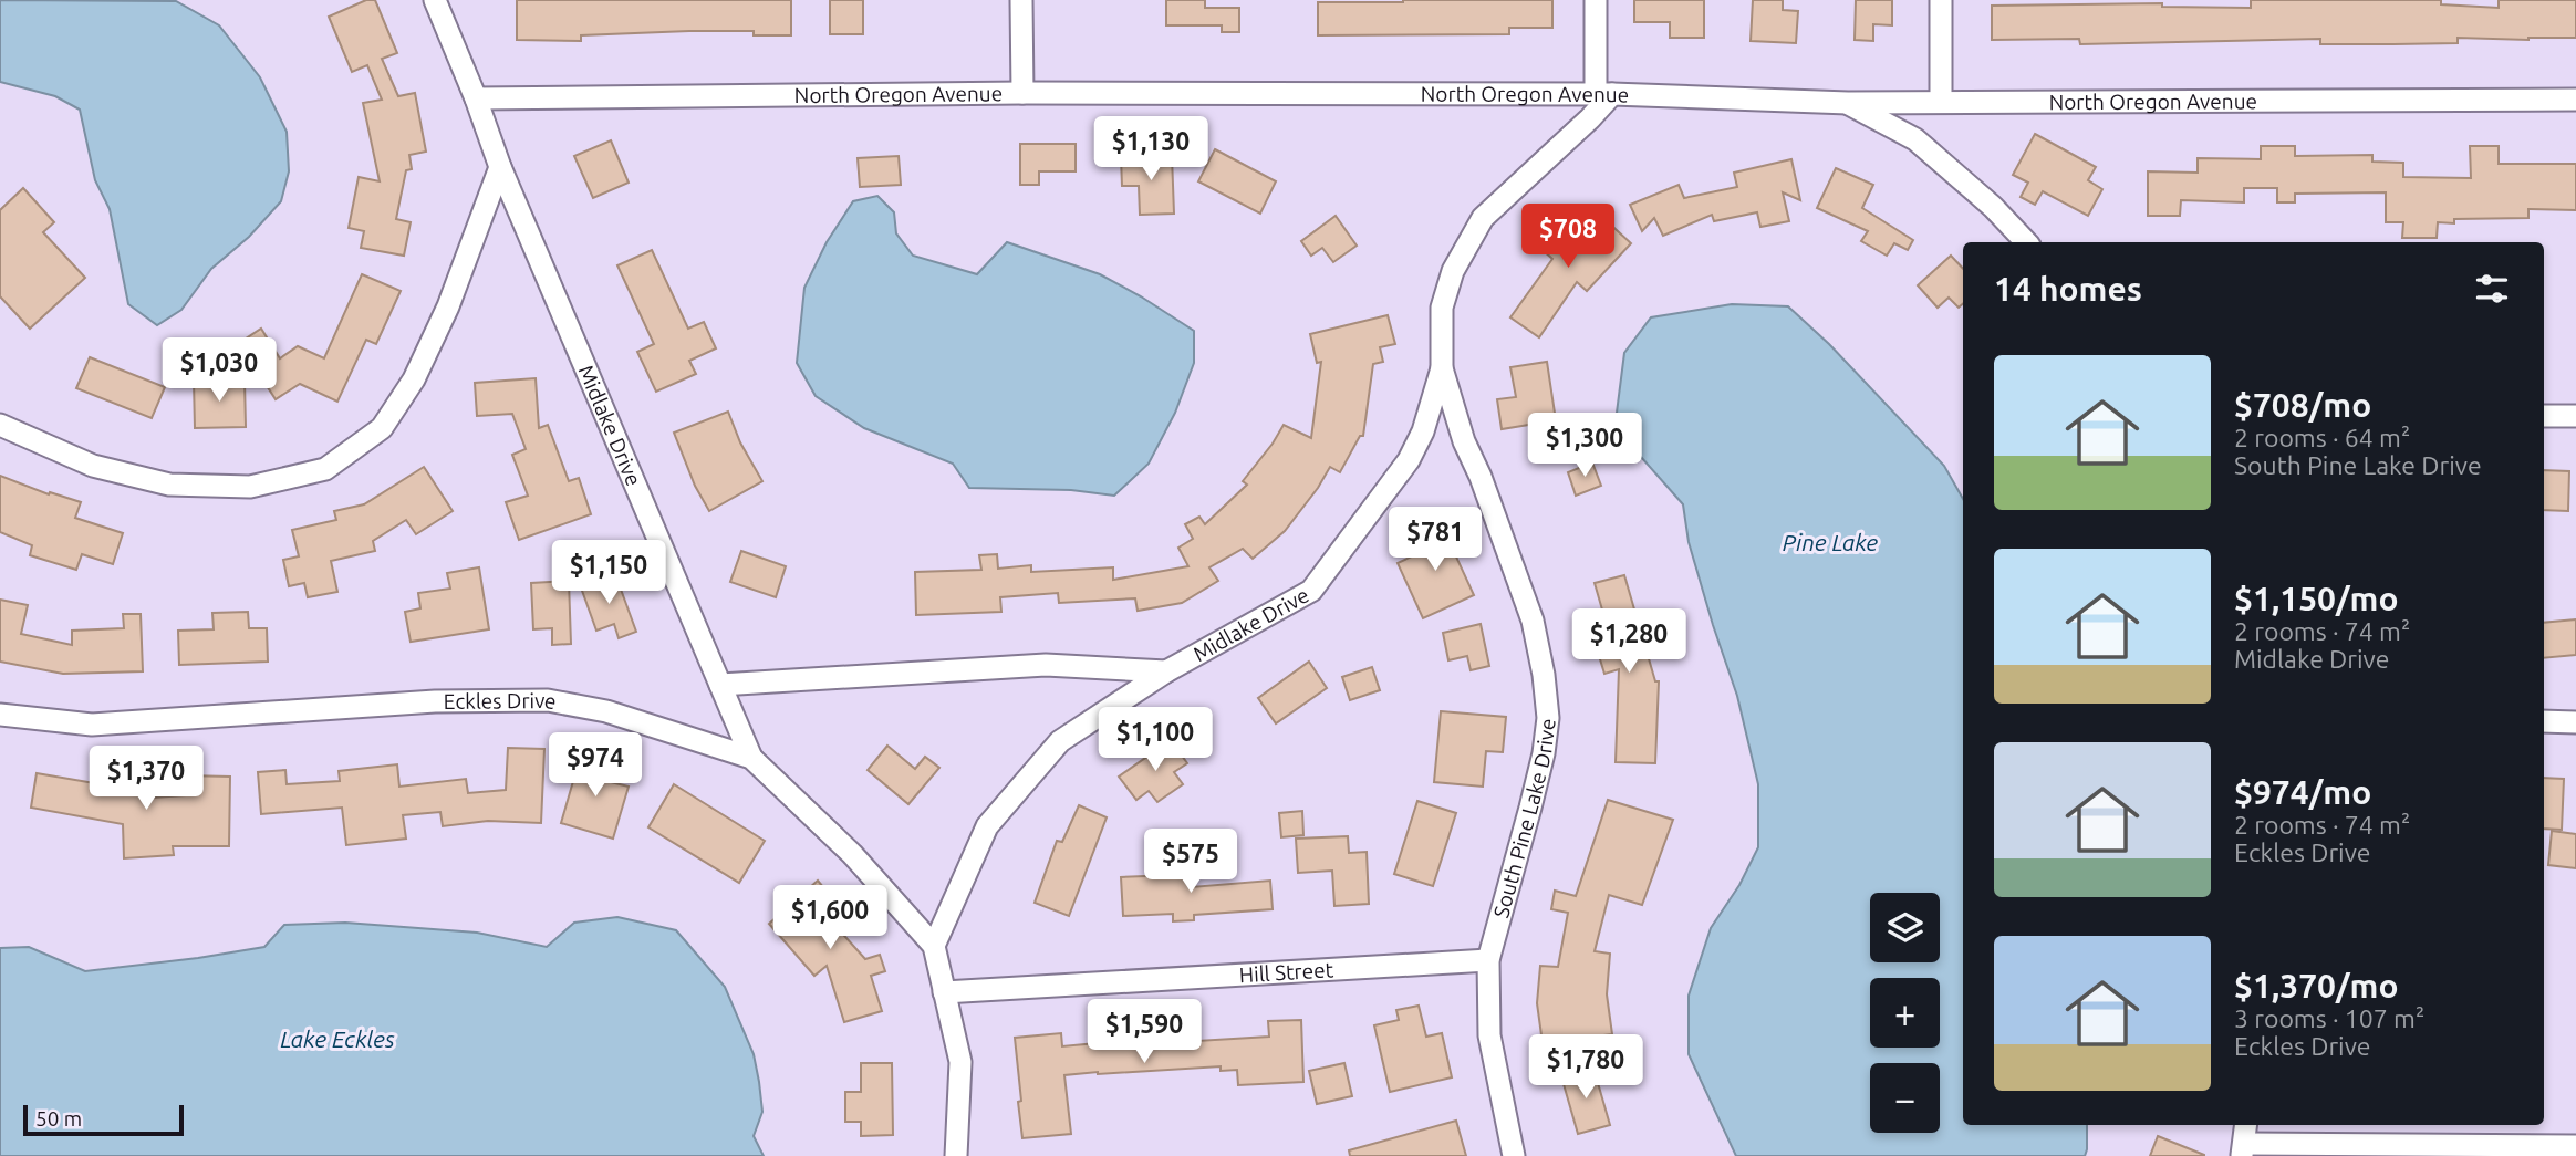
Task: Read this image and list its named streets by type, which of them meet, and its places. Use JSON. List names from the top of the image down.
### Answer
{
  "streets": {
    "street": [
      "North Oregon Avenue",
      "Midlake Drive",
      "Eckles Drive",
      "South Pine Lake Drive",
      "Hill Street"
    ]
  },
  "crossings": [
    ["North Oregon Avenue", "South Pine Lake Drive"],
    ["Midlake Drive", "Eckles Drive"],
    ["Midlake Drive", "South Pine Lake Drive"],
    ["Eckles Drive", "Hill Street"],
    ["South Pine Lake Drive", "Hill Street"]
  ],
  "water": ["Pine Lake", "Lake Eckles"],
  "scale_bar": "50 m",
  "page": {
    "price": [
      "$1,130",
      "$708",
      "$1,030",
      "$1,300",
      "$781",
      "$1,150",
      "$1,280",
      "$1,100",
      "$974",
      "$1,370",
      "$575",
      "$1,600",
      "$1,590",
      "$1,780"
    ],
    "heading": "14 homes",
    "list": [
      {
        "name": "$708/mo",
        "note": "2 rooms · 64 m² · South Pine Lake Drive"
      },
      {
        "name": "$1,150/mo",
        "note": "2 rooms · 74 m² · Midlake Drive"
      },
      {
        "name": "$974/mo",
        "note": "2 rooms · 74 m² · Eckles Drive"
      },
      {
        "name": "$1,370/mo",
        "note": "3 rooms · 107 m² · Eckles Drive"
      }
    ],
    "map_buttons": ["+", "−"],
    "scale": "50 m"
  }
}
